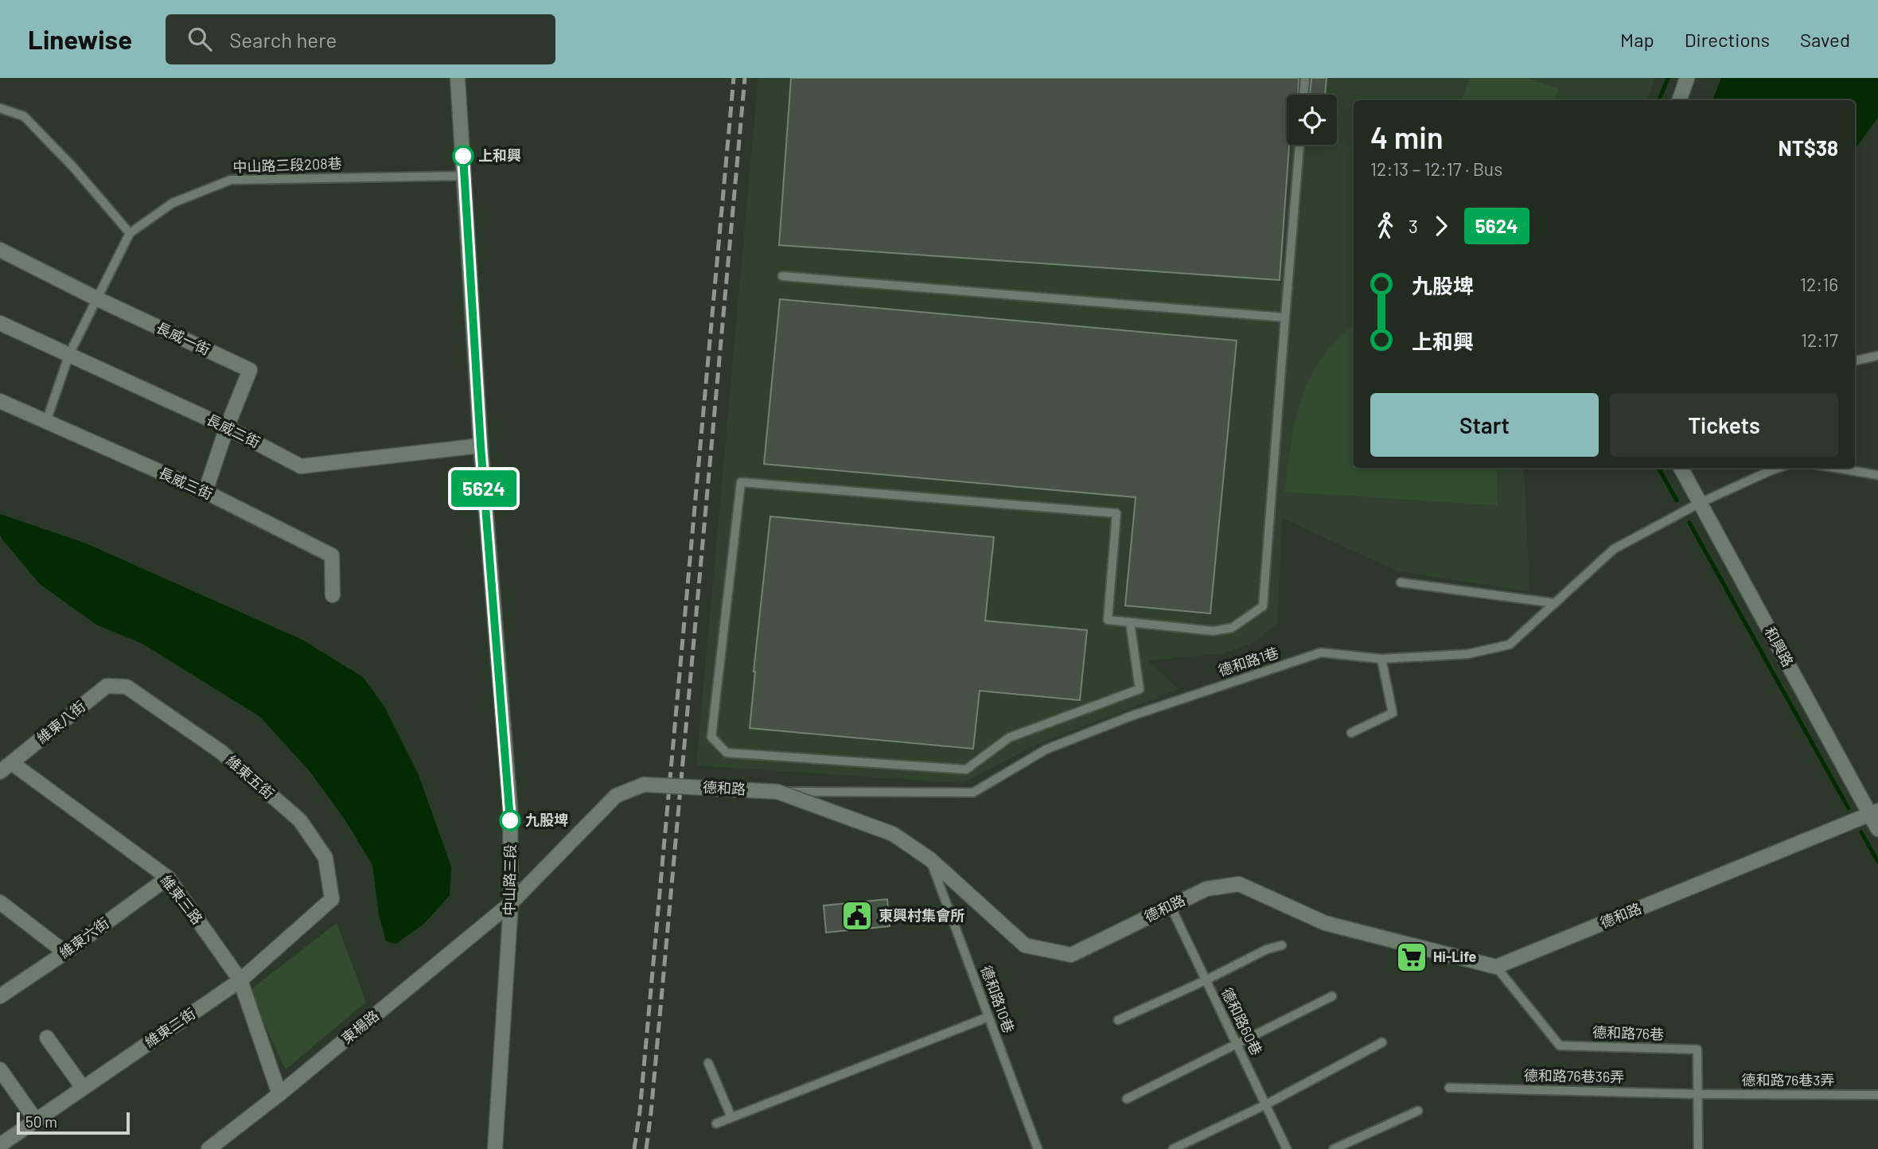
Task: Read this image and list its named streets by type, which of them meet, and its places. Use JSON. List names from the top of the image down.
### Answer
{
  "streets": {
    "street": [
      "長威一街",
      "長威二街",
      "長威三街",
      "和興路",
      "維東八街",
      "維東五街",
      "德和路",
      "中山路三段",
      "維東三路",
      "維東六街",
      "東楊路",
      "維東二街"
    ],
    "lane": [
      "中山路三段208巷",
      "德和路1巷",
      "德和路10巷",
      "德和路60巷",
      "德和路76巷",
      "德和路76巷36弄",
      "德和路76巷3弄"
    ]
  },
  "crossings": [
    ["中山路三段208巷", "長威一街"],
    ["中山路三段208巷", "長威二街"],
    ["中山路三段208巷", "長威三街"],
    ["中山路三段208巷", "中山路三段"],
    ["長威一街", "長威二街"],
    ["長威一街", "長威三街"],
    ["長威二街", "中山路三段"],
    ["和興路", "德和路1巷"],
    ["和興路", "德和路"],
    ["德和路1巷", "德和路"],
    ["維東八街", "維東五街"],
    ["維東八街", "維東三路"],
    ["維東五街", "維東二街"],
    ["德和路", "中山路三段"],
    ["德和路", "德和路10巷"],
    ["德和路", "德和路60巷"],
    ["德和路", "東楊路"],
    ["德和路", "德和路76巷"],
    ["中山路三段", "東楊路"],
    ["維東三路", "維東六街"],
    ["維東三路", "東楊路"],
    ["維東三路", "維東二街"],
    ["德和路76巷", "德和路76巷36弄"],
    ["德和路76巷", "德和路76巷3弄"],
    ["德和路76巷36弄", "德和路76巷3弄"]
  ],
  "places": {
    "other": ["上和興", "九股埤"],
    "public building": ["東興村集會所"],
    "supermarket": ["Hi-Life"]
  },
  "lines": ["bus line 5624"],
  "scale_bar": "50 m",
  "page": {
    "header": "Linewise",
    "search": "Search here",
    "nav": ["Map", "Directions", "Saved"],
    "on_map": "5624",
    "heading": ["4 min", "12:13 – 12:17 · Bus", "NT$38"],
    "legs": ["3", "5624"],
    "list": [
      {
        "name": "九股埤",
        "value": "12:16"
      },
      {
        "name": "上和興",
        "value": "12:17"
      }
    ],
    "buttons": ["Start", "Tickets"],
    "scale": "50 m"
  }
}
